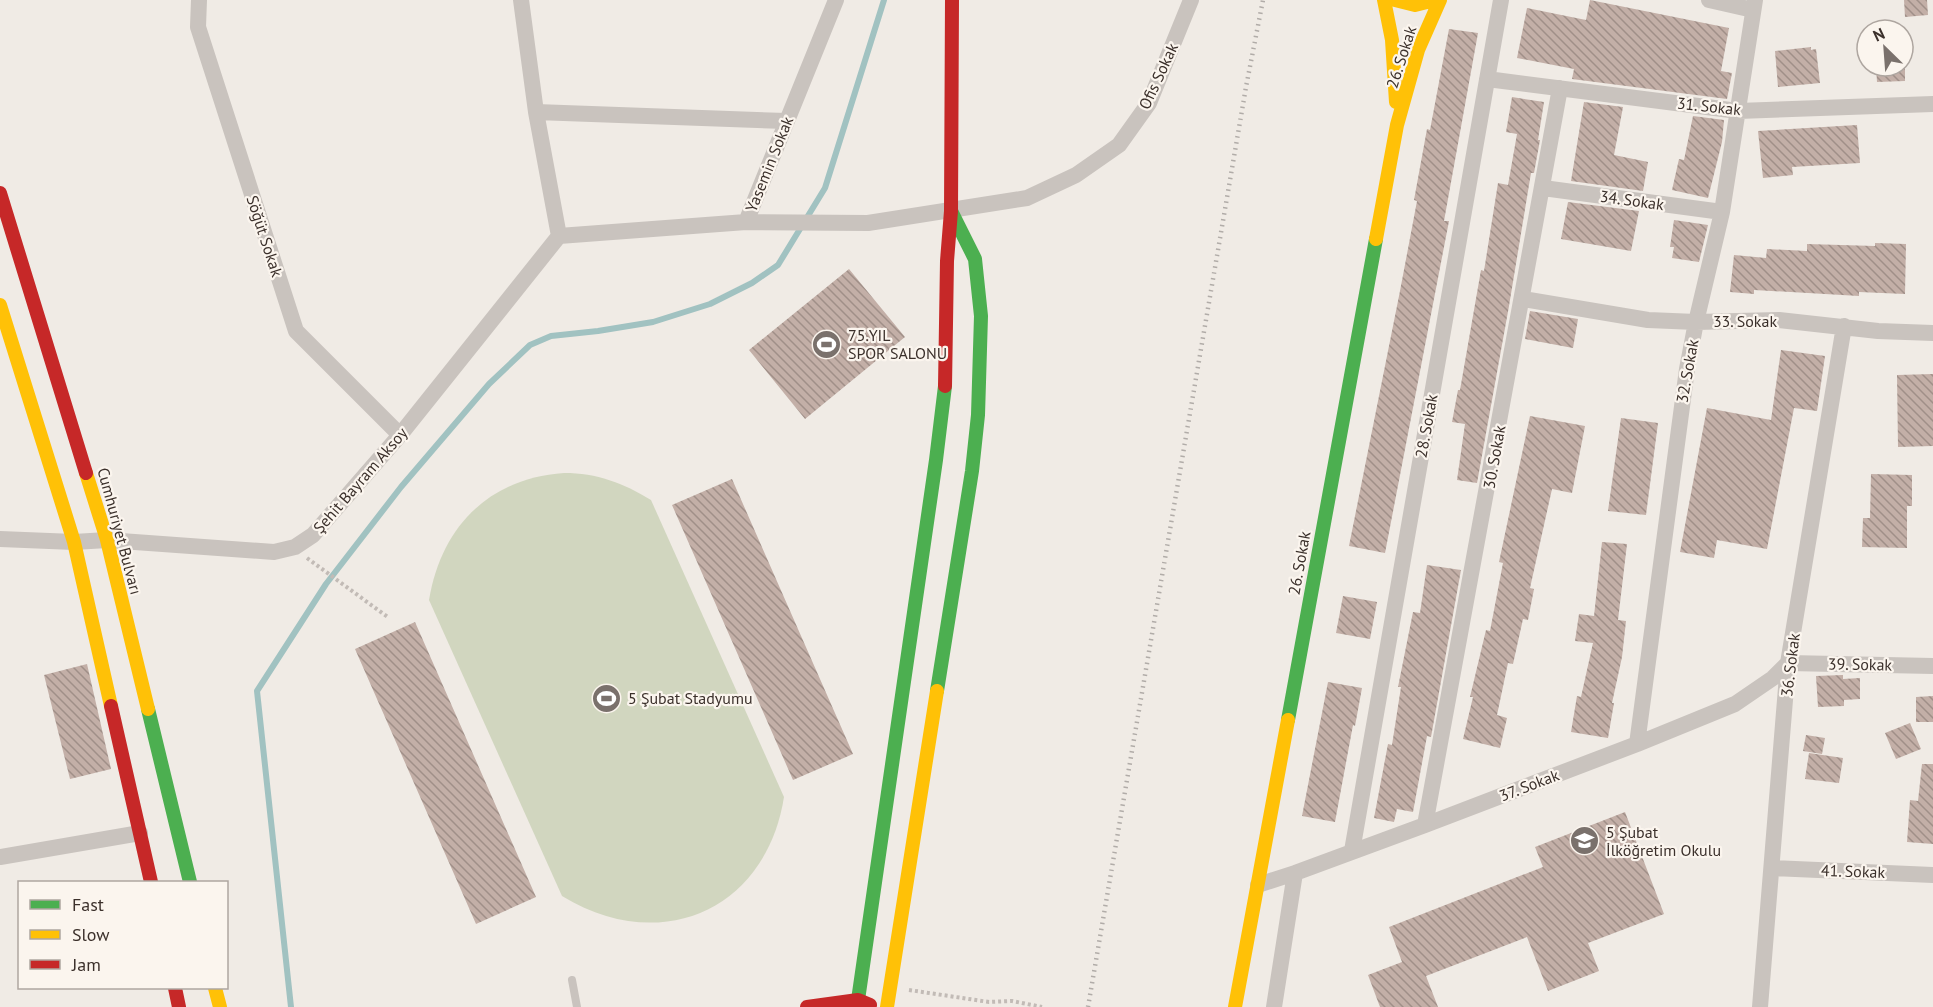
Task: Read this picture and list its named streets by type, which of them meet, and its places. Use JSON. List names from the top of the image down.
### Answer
{
  "streets": {
    "main road": ["26. Sokak", "Cumhuriyet Bulvarı"],
    "street": [
      "Ofis Sokak",
      "31. Sokak",
      "Yasemin Sokak",
      "34. Sokak",
      "Söğüt Sokak",
      "33. Sokak",
      "32. Sokak",
      "28. Sokak",
      "30. Sokak",
      "Şehit Bayram Aksoy",
      "39. Sokak",
      "36. Sokak",
      "37. Sokak",
      "41. Sokak"
    ]
  },
  "crossings": [
    ["26. Sokak", "37. Sokak"],
    ["Ofis Sokak", "Yasemin Sokak"],
    ["31. Sokak", "32. Sokak"],
    ["31. Sokak", "28. Sokak"],
    ["31. Sokak", "30. Sokak"],
    ["Yasemin Sokak", "Şehit Bayram Aksoy"],
    ["34. Sokak", "32. Sokak"],
    ["34. Sokak", "30. Sokak"],
    ["Söğüt Sokak", "Şehit Bayram Aksoy"],
    ["33. Sokak", "32. Sokak"],
    ["33. Sokak", "30. Sokak"],
    ["33. Sokak", "36. Sokak"],
    ["32. Sokak", "37. Sokak"],
    ["28. Sokak", "37. Sokak"],
    ["30. Sokak", "37. Sokak"],
    ["Şehit Bayram Aksoy", "Cumhuriyet Bulvarı"],
    ["39. Sokak", "36. Sokak"],
    ["39. Sokak", "37. Sokak"],
    ["36. Sokak", "37. Sokak"],
    ["36. Sokak", "41. Sokak"]
  ],
  "places": {
    "sports": ["75.YIL SPOR SALONU", "5 Şubat Stadyumu"],
    "school or university": ["5 Şubat İlköğretim Okulu"]
  },
  "legend": ["Fast", "Slow", "Jam"],
  "north": "top left"
}
